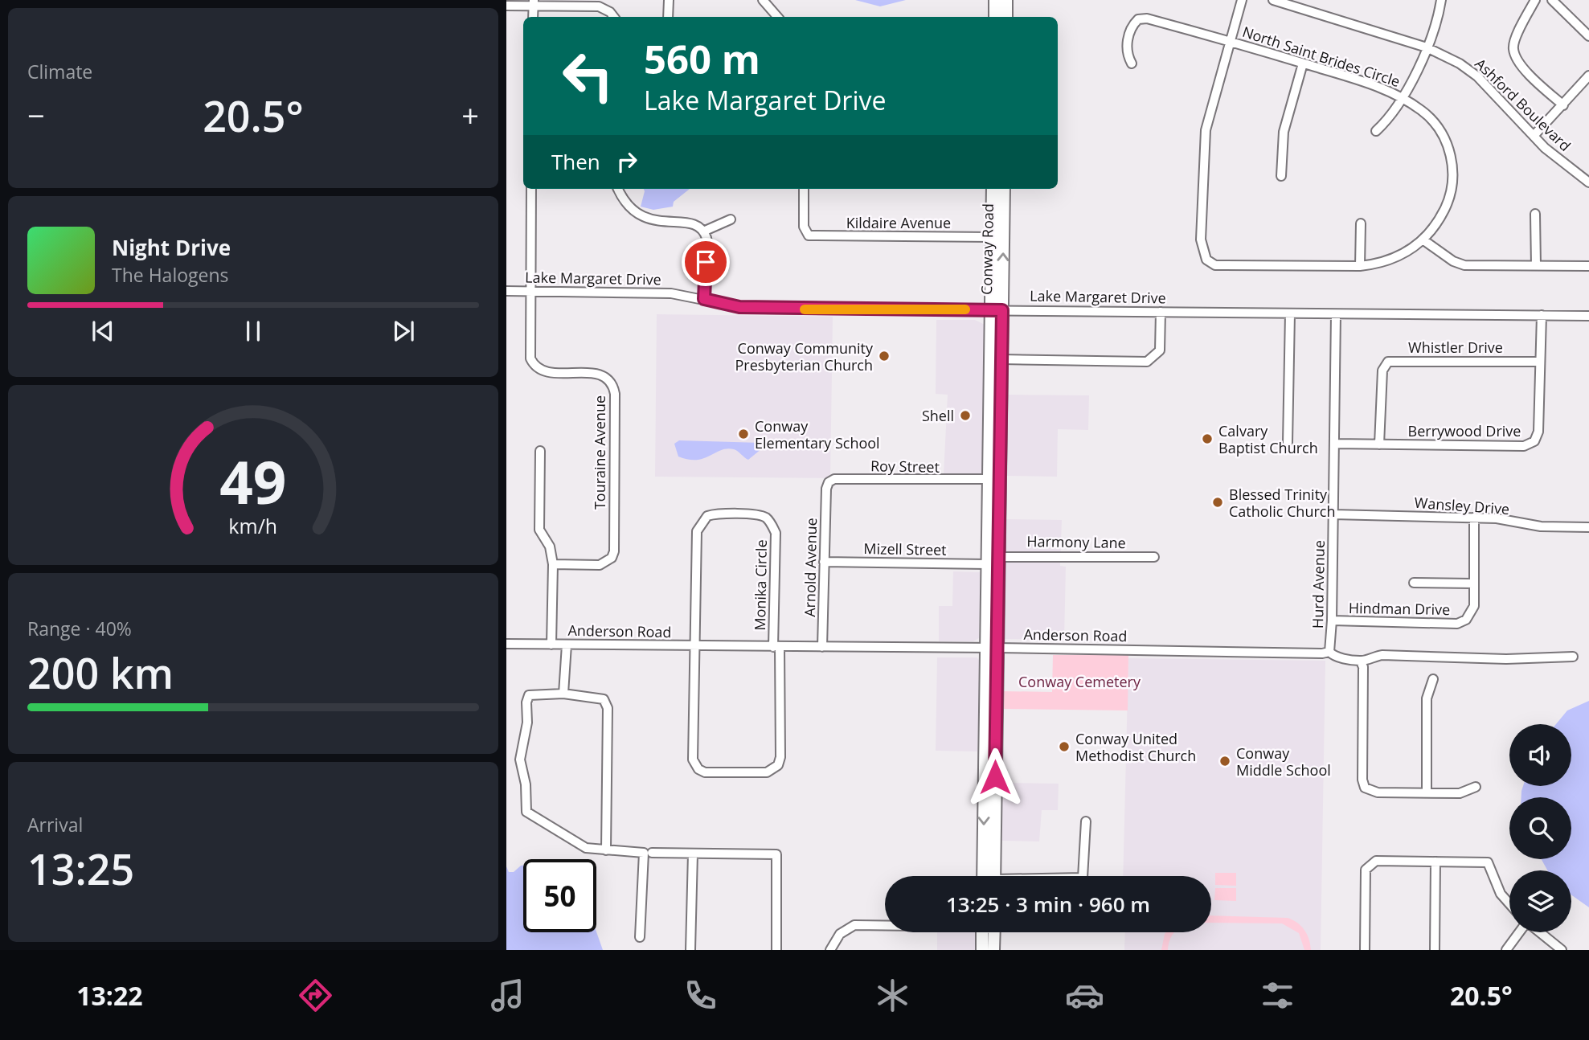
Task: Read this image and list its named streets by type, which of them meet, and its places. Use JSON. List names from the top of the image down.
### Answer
{
  "streets": {
    "main road": ["Conway Road"],
    "street": [
      "North Saint Brides Circle",
      "Ashford Boulevard",
      "Kildaire Avenue",
      "Lake Margaret Drive",
      "Whistler Drive",
      "Berrywood Drive",
      "Touraine Avenue",
      "Roy Street",
      "Wansley Drive",
      "Harmony Lane",
      "Mizell Street",
      "Arnold Avenue",
      "Hurd Avenue",
      "Monika Circle",
      "Hindman Drive",
      "Anderson Road"
    ]
  },
  "crossings": [
    ["Kildaire Avenue", "Conway Road"],
    ["Conway Road", "Lake Margaret Drive"],
    ["Conway Road", "Roy Street"],
    ["Conway Road", "Harmony Lane"],
    ["Conway Road", "Mizell Street"],
    ["Conway Road", "Anderson Road"],
    ["Lake Margaret Drive", "Berrywood Drive"],
    ["Lake Margaret Drive", "Touraine Avenue"],
    ["Lake Margaret Drive", "Hurd Avenue"],
    ["Whistler Drive", "Berrywood Drive"],
    ["Berrywood Drive", "Hurd Avenue"],
    ["Roy Street", "Arnold Avenue"],
    ["Wansley Drive", "Hurd Avenue"],
    ["Mizell Street", "Arnold Avenue"],
    ["Arnold Avenue", "Anderson Road"],
    ["Hurd Avenue", "Hindman Drive"],
    ["Hurd Avenue", "Anderson Road"],
    ["Monika Circle", "Anderson Road"]
  ],
  "parks": ["Conway Cemetery"],
  "places": [
    "Conway Community Presbyterian Church",
    "Shell",
    "Conway Elementary School",
    "Calvary Baptist Church",
    "Blessed Trinity Catholic Church",
    "Conway United Methodist Church",
    "Conway Middle School"
  ],
  "page": {
    "tile": [
      "Climate",
      ["Range · 40%", "200 km"],
      ["Arrival", "13:25"]
    ],
    "turn": ["560 m", "Lake Margaret Drive"],
    "heat": ["−", "20.5°", "+"],
    "then": "Then",
    "song": ["Night Drive", "The Halogens"],
    "limit": "50",
    "trip": "13:25 · 3 min · 960 m",
    "tabs": ["13:22", "20.5°"],
    "gauge": ["49", "km/h"]
  }
}
